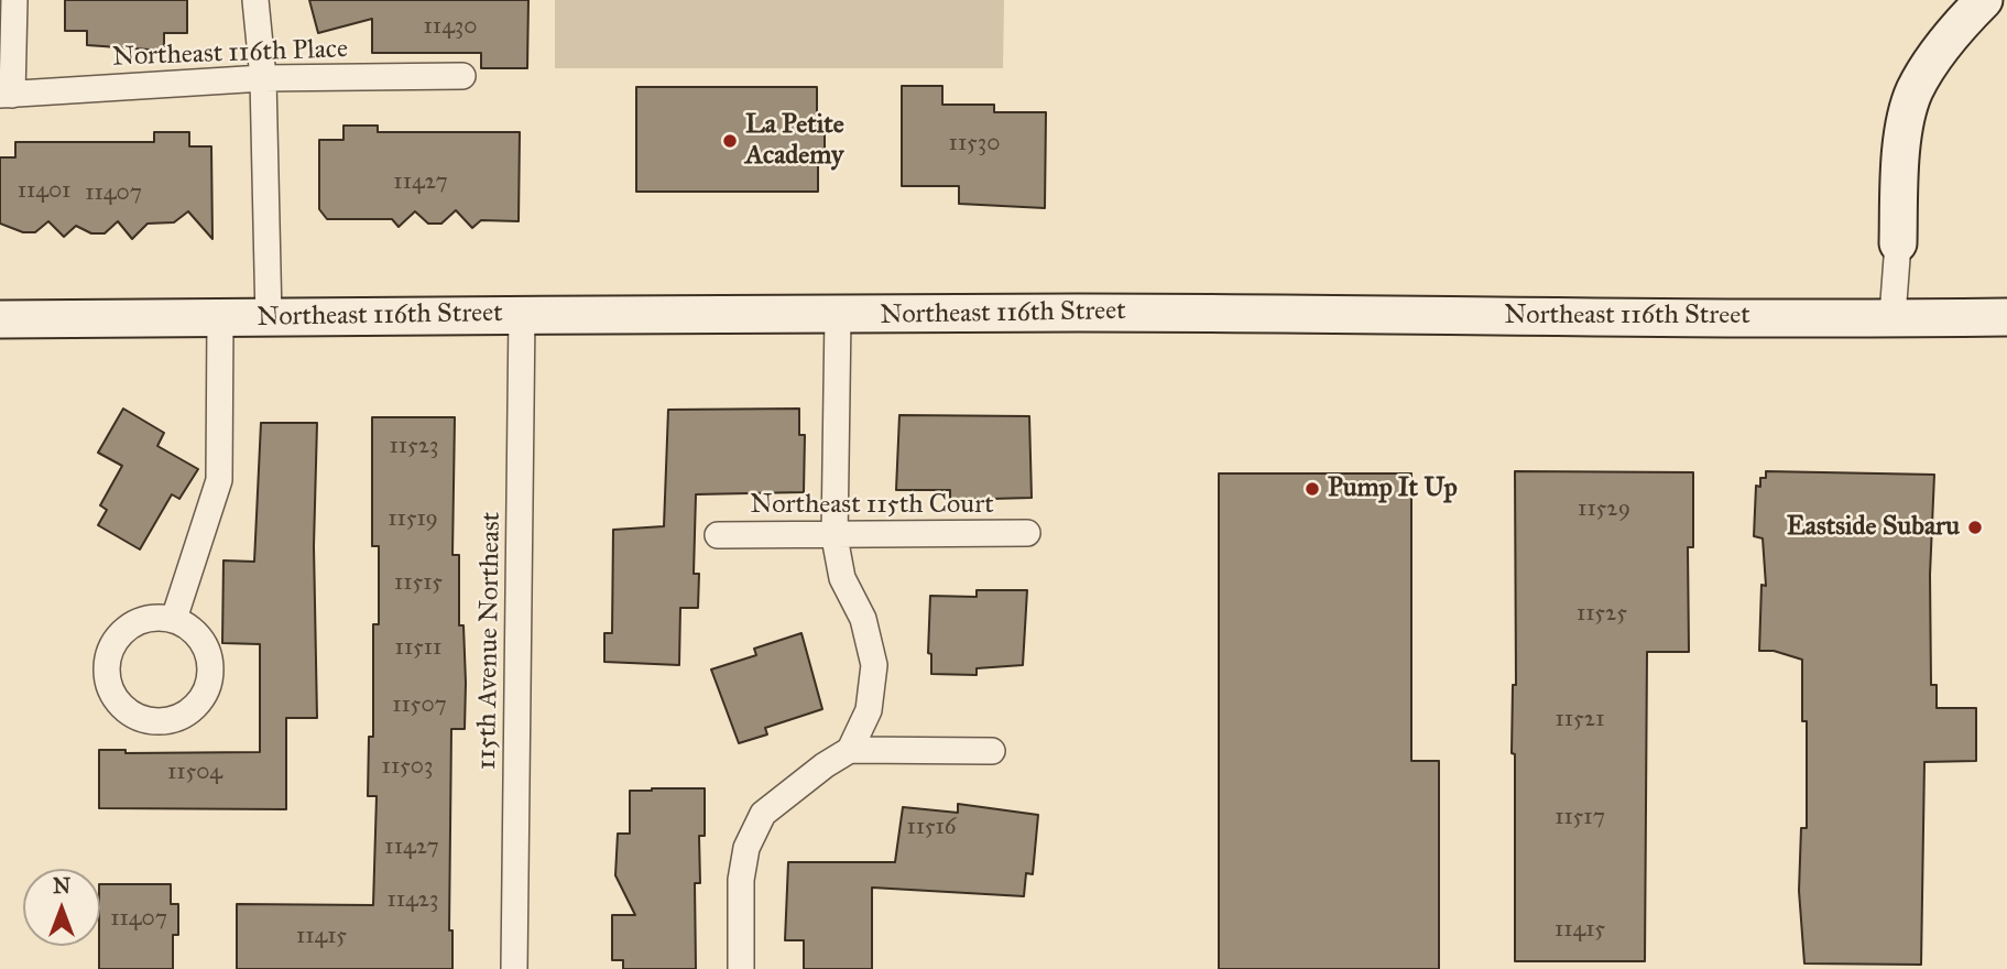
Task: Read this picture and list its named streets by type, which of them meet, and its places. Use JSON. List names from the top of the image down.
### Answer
{
  "streets": {
    "street": [
      "Northeast 116th Place",
      "Northeast 116th Street",
      "Northeast 115th Court",
      "115th Avenue Northeast"
    ]
  },
  "crossings": [
    ["Northeast 116th Street", "115th Avenue Northeast"]
  ],
  "places": ["La Petite Academy", "Pump It Up", "Eastside Subaru"],
  "house_numbers": [
    "11430",
    "11530",
    "11427",
    "11401",
    "11407",
    "11523",
    "11529",
    "11519",
    "11515",
    "11525",
    "11511",
    "11507",
    "11521",
    "11503",
    "11504",
    "11517",
    "11516",
    "11427",
    "11423",
    "11407",
    "11415",
    "11415"
  ],
  "north": "top"
}
